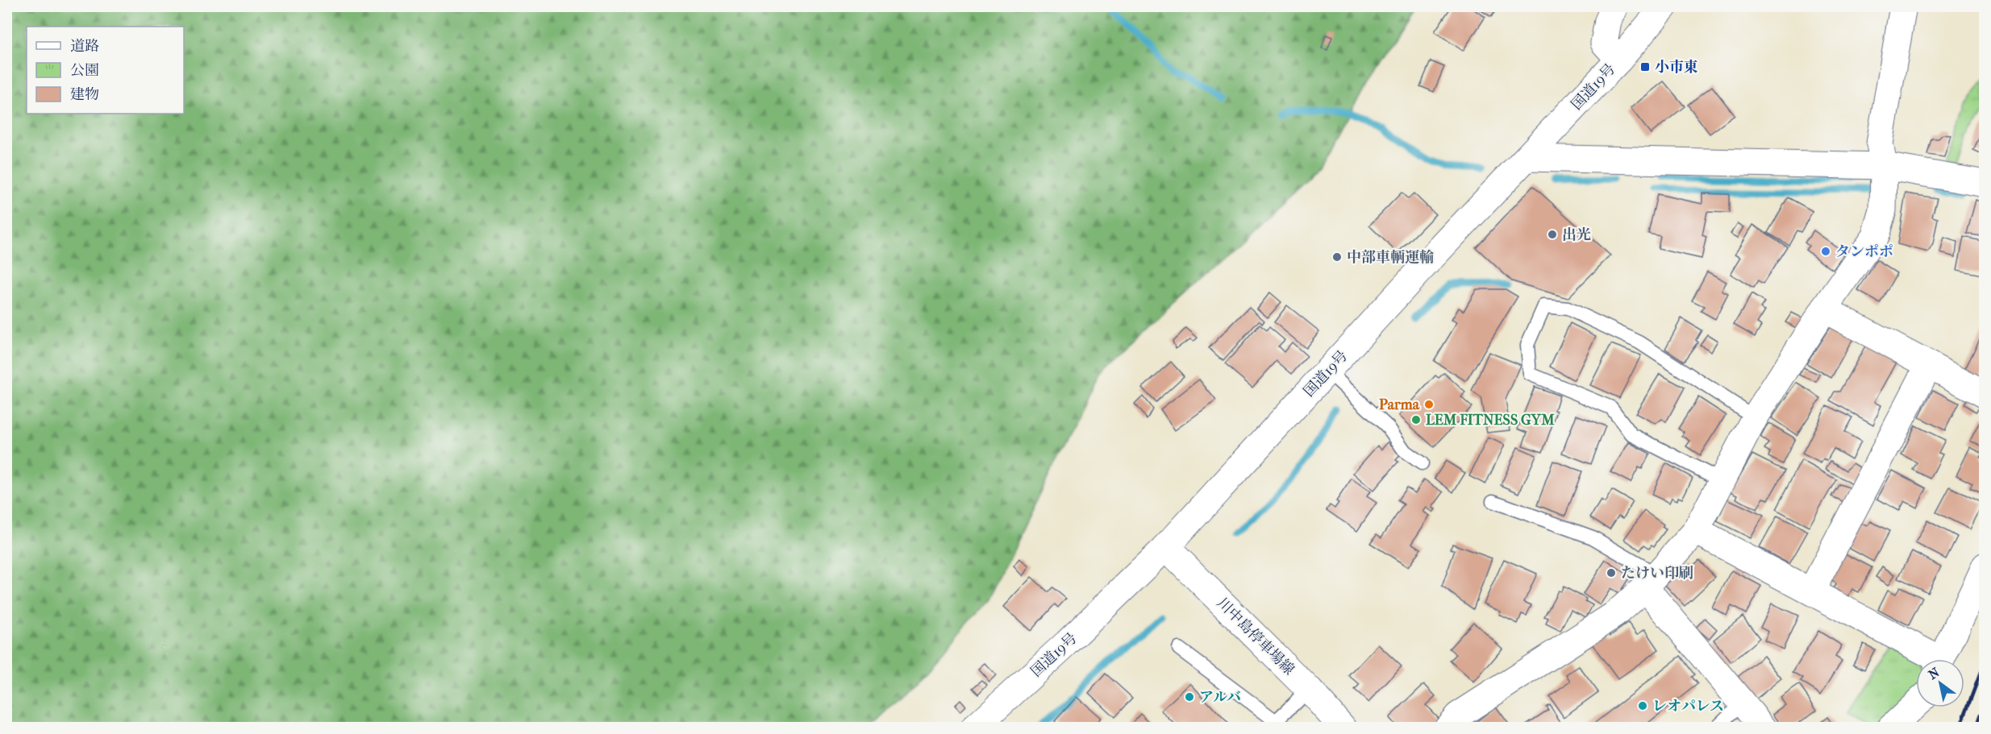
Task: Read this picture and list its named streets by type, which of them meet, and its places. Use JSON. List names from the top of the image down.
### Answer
{
  "streets": {
    "main road": ["国道19号", "川中島停車場線"]
  },
  "crossings": [
    ["国道19号", "川中島停車場線"]
  ],
  "places": {
    "transit": ["小市東"],
    "other": [
      "出光",
      "タンポポ",
      "中部車輌運輸",
      "Parma",
      "LEM FITNESS GYM",
      "たけい印刷",
      "アルバ",
      "レオパレス"
    ]
  },
  "legend": ["道路", "公園", "建物"],
  "north": "top left"
}
